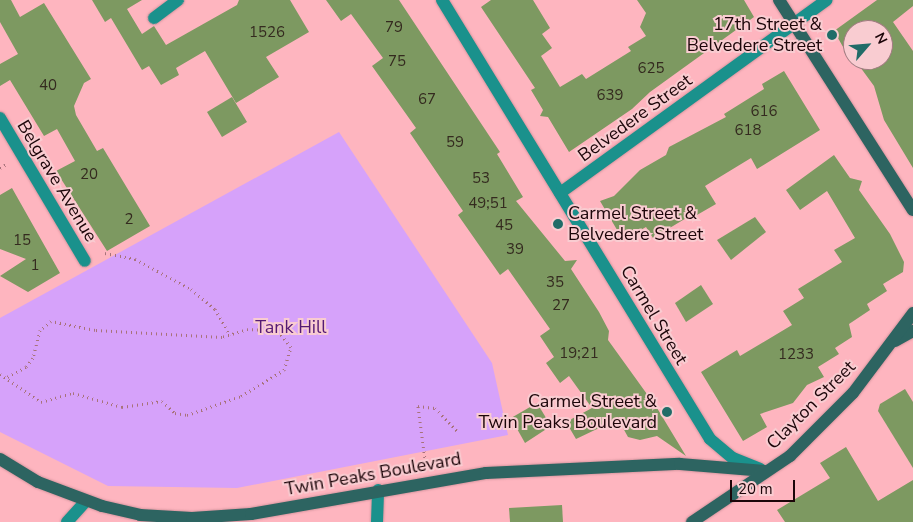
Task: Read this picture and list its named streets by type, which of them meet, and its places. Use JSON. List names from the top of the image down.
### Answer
{
  "streets": {
    "main road": ["Clayton Street", "Twin Peaks Boulevard"],
    "street": ["Belvedere Street", "Belgrave Avenue", "Carmel Street"]
  },
  "crossings": [
    ["Belvedere Street", "Carmel Street"],
    ["Carmel Street", "Clayton Street"],
    ["Carmel Street", "Twin Peaks Boulevard"],
    ["Clayton Street", "Twin Peaks Boulevard"]
  ],
  "parks": ["Tank Hill"],
  "places": ["17th Street & Belvedere Street", "Carmel Street & Belvedere Street", "Carmel Street & Twin Peaks Boulevard"],
  "house_numbers": [
    "79",
    "1526",
    "75",
    "625",
    "40",
    "639",
    "67",
    "616",
    "618",
    "59",
    "20",
    "53",
    "49;51",
    "2",
    "45",
    "15",
    "39",
    "1",
    "35",
    "27",
    "19;21",
    "1233"
  ],
  "scale_bar": "20 m",
  "north": "top right"
}
